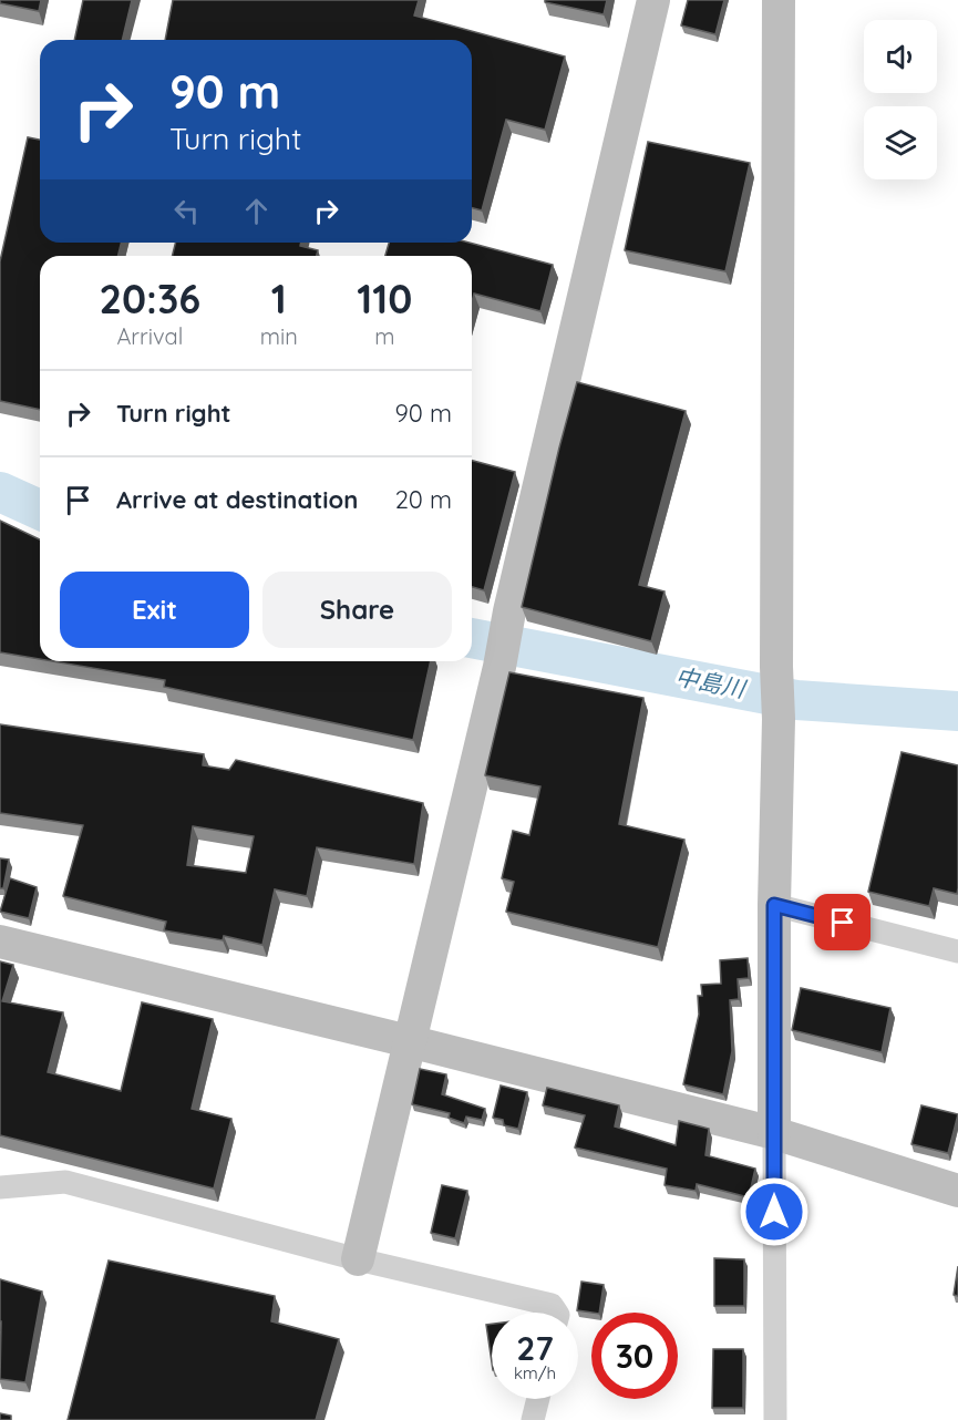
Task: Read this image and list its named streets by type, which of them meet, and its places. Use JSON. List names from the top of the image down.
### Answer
{
  "water": ["中島川"],
  "page": {
    "turn": ["90 m", "Turn right"],
    "eta": [
      "20:36",
      "Arrival",
      "1",
      "min",
      "110",
      "m"
    ],
    "list": [
      {
        "name": "Turn right",
        "value": "90 m"
      },
      {
        "name": "Arrive at destination",
        "value": "20 m"
      }
    ],
    "buttons": ["Exit", "Share"],
    "speed": "27 km/h",
    "limit": "30"
  }
}
